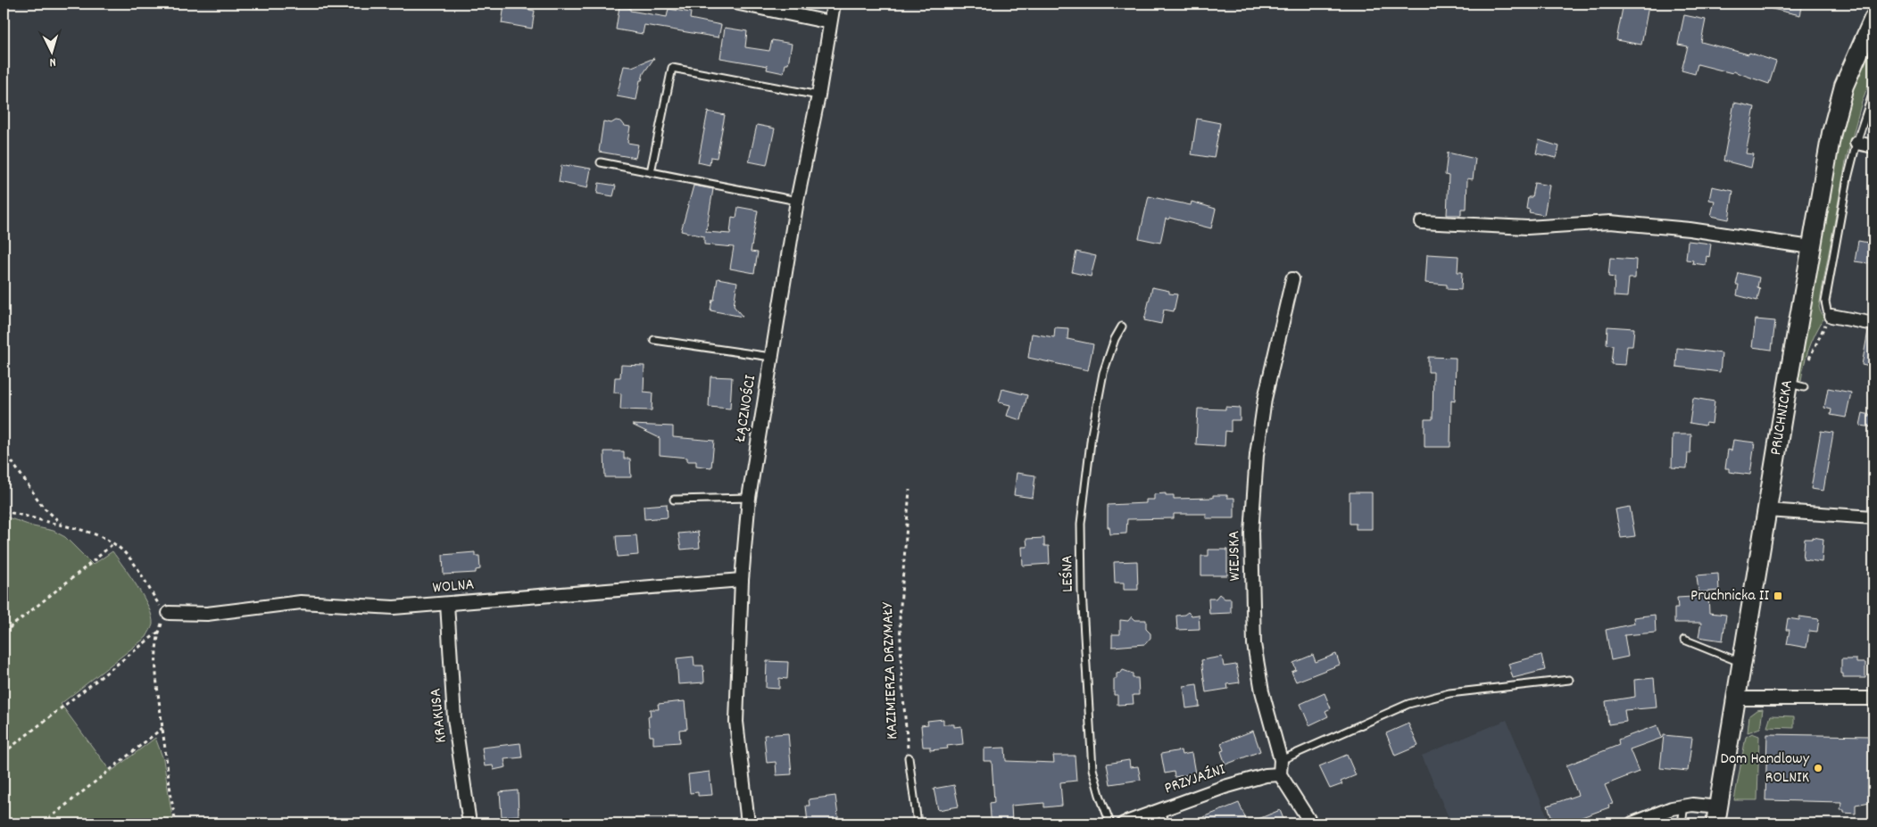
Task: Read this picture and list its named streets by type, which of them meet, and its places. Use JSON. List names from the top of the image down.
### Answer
{
  "streets": {
    "main road": ["PRUCHNICKA"],
    "street": [
      "ŁĄCZNOŚCI",
      "WIEJSKA",
      "WOLNA",
      "KRAKUSA",
      "PRZYJAŹNI"
    ],
    "lane": ["LEŚNA", "KAZIMIERZA DRZYMAŁY"]
  },
  "crossings": [
    ["ŁĄCZNOŚCI", "WOLNA"],
    ["WIEJSKA", "PRZYJAŹNI"],
    ["WOLNA", "KRAKUSA"]
  ],
  "places": {
    "transit": ["Pruchnicka II"],
    "other": ["Dom Handlowy ROLNIK"]
  },
  "north": "bottom"
}
